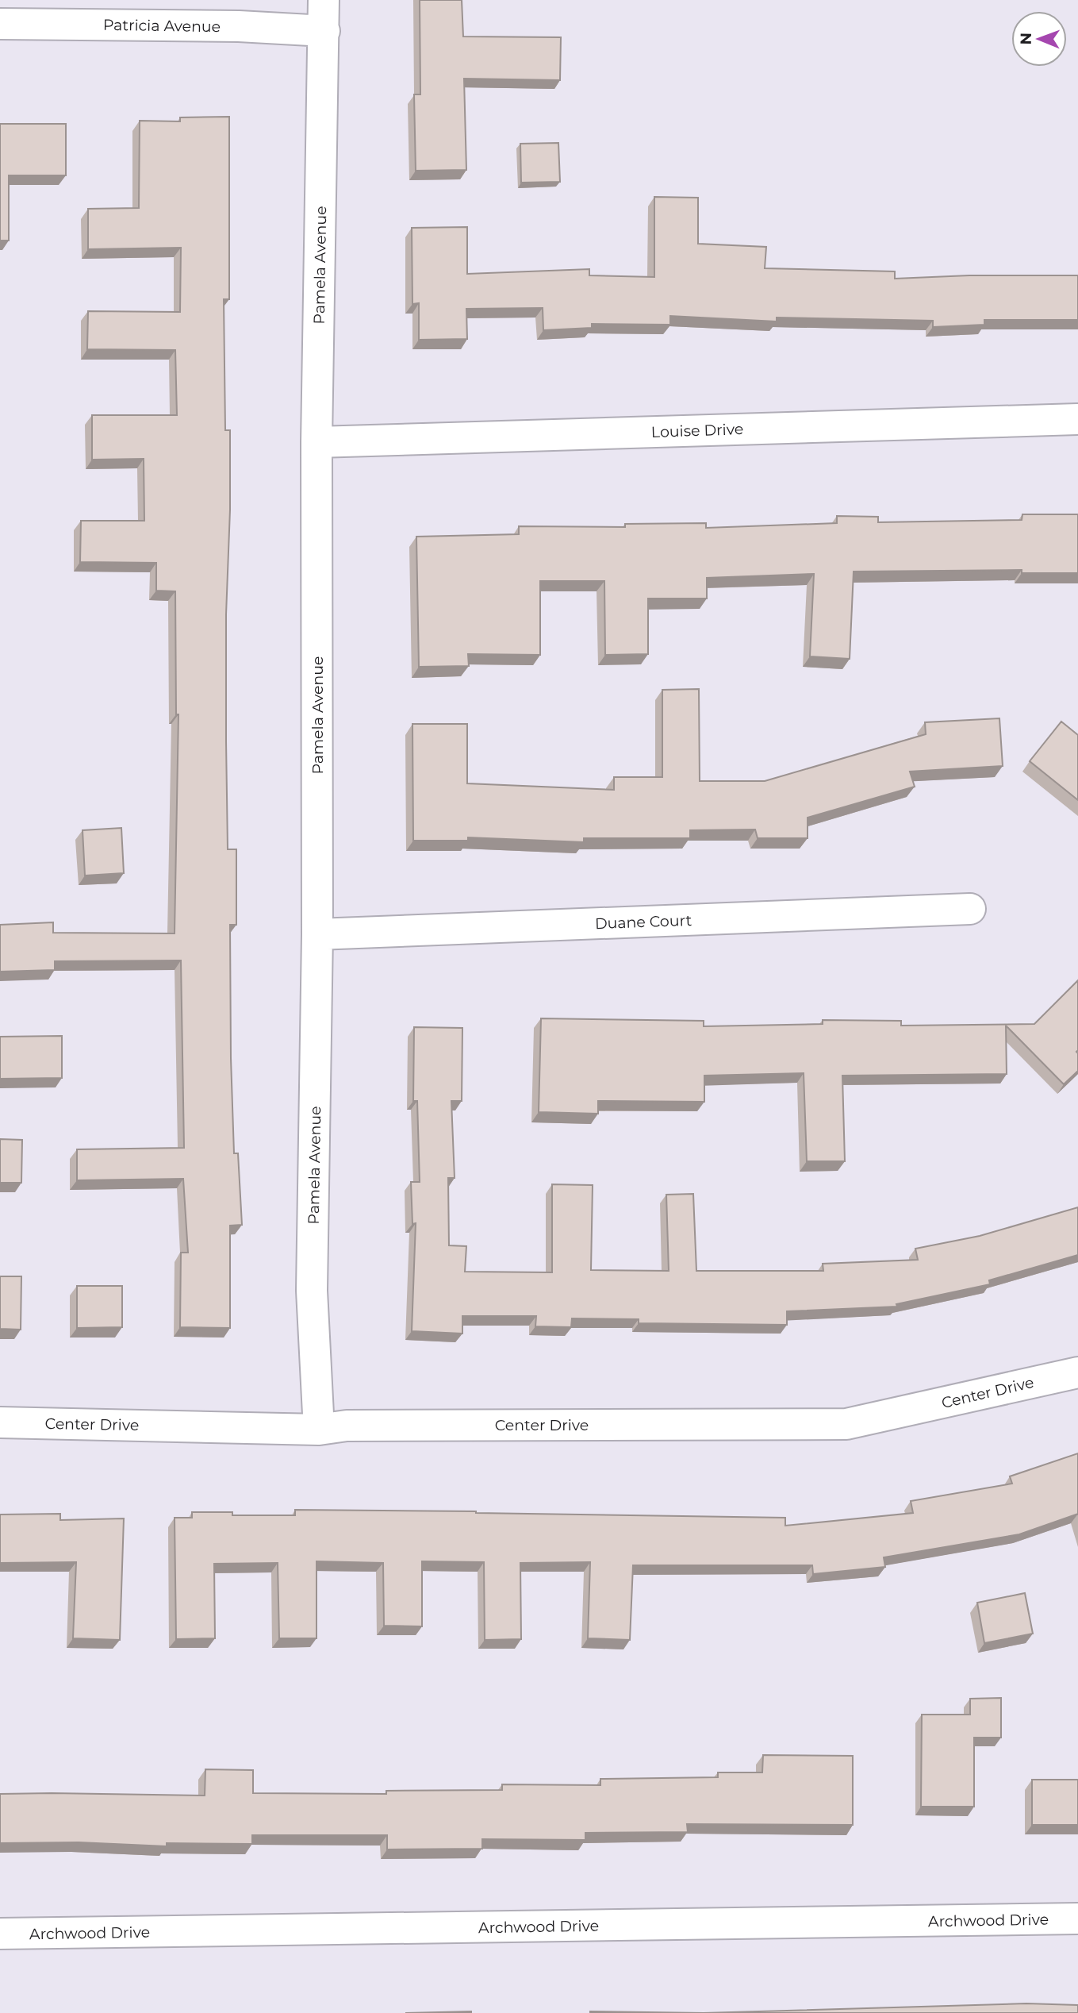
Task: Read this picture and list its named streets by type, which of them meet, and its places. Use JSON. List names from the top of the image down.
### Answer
{
  "streets": {
    "street": [
      "Patricia Avenue",
      "Pamela Avenue",
      "Louise Drive",
      "Duane Court",
      "Center Drive",
      "Archwood Drive"
    ]
  },
  "crossings": [
    ["Patricia Avenue", "Pamela Avenue"],
    ["Pamela Avenue", "Louise Drive"],
    ["Pamela Avenue", "Duane Court"],
    ["Pamela Avenue", "Center Drive"]
  ],
  "north": "left"
}
